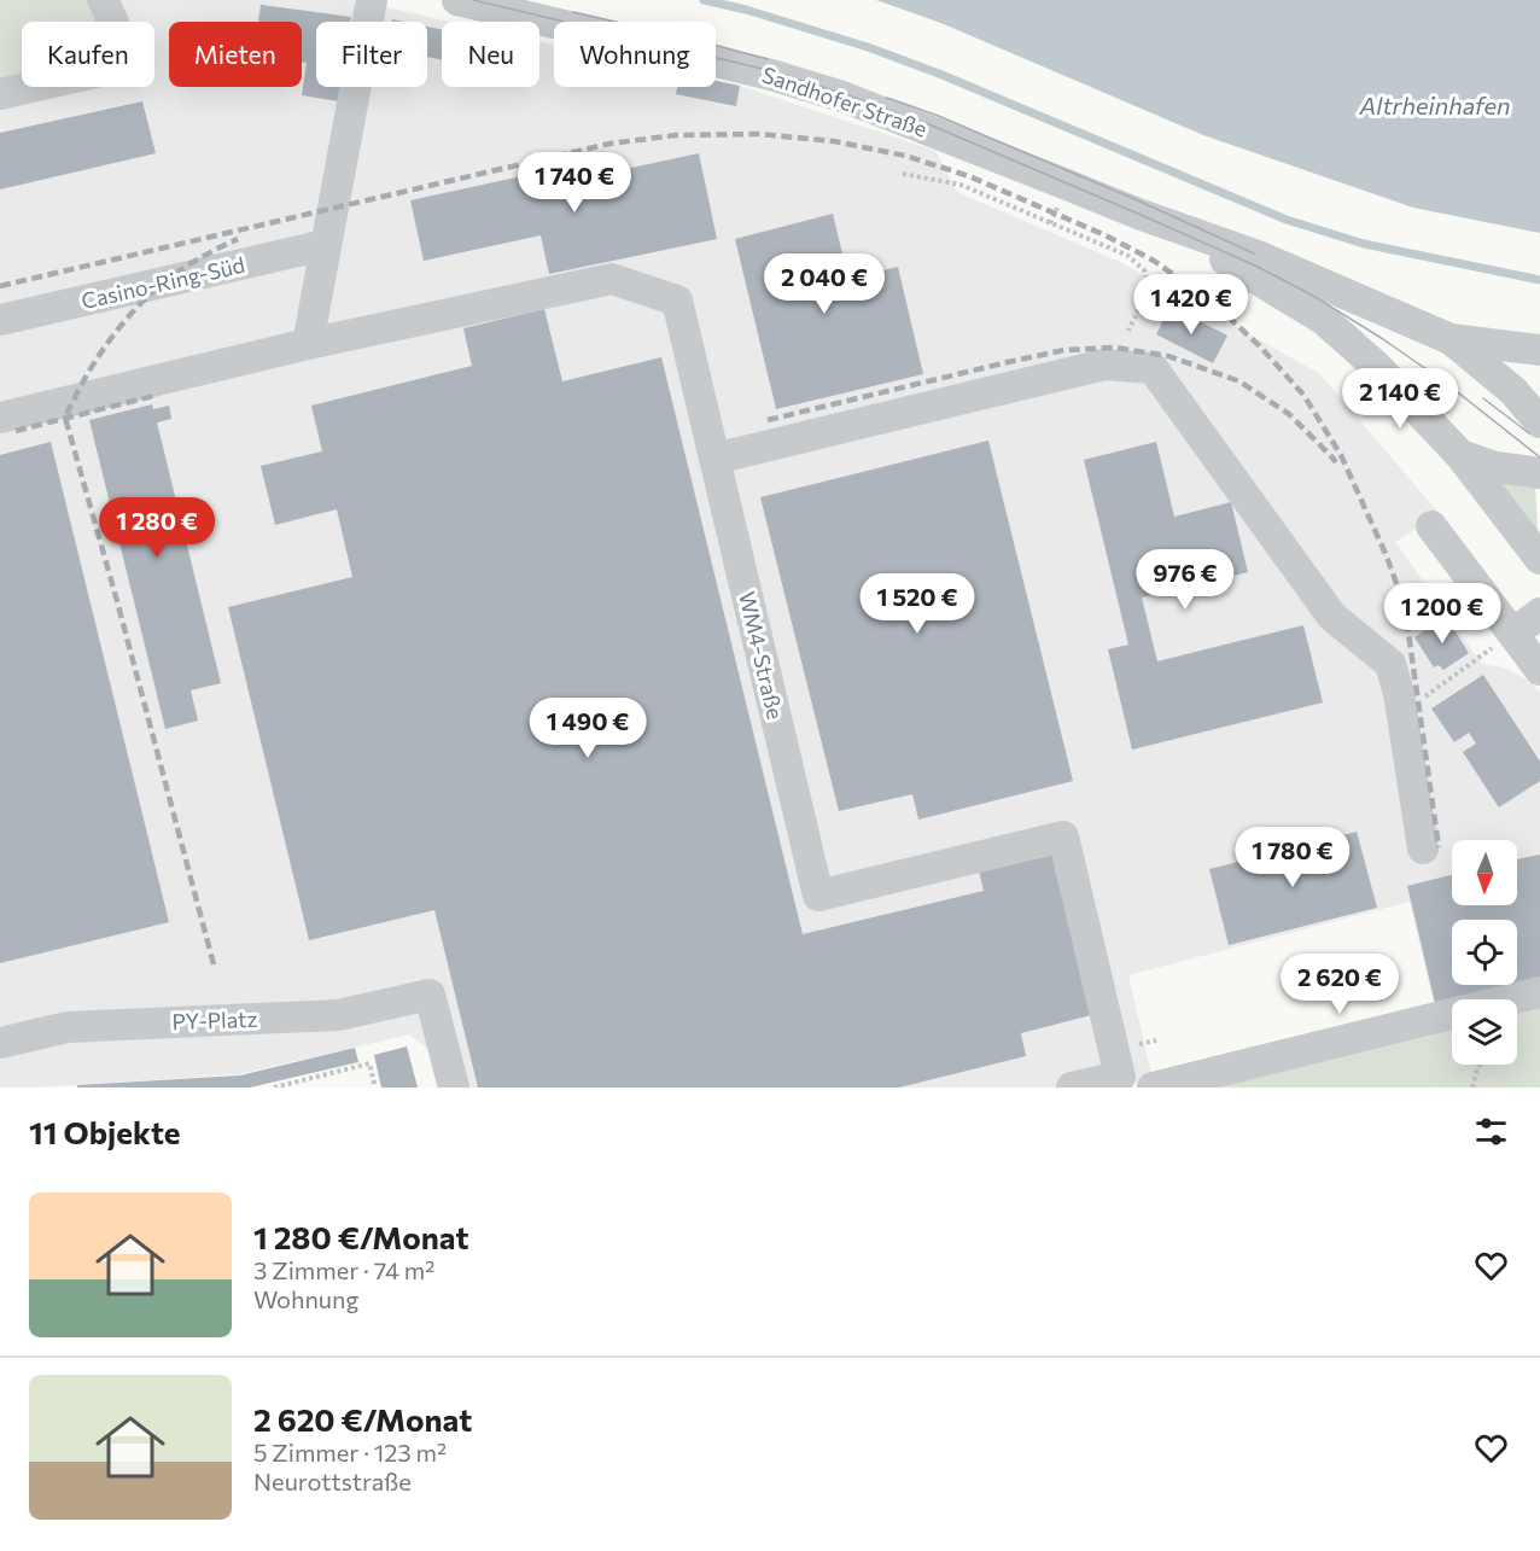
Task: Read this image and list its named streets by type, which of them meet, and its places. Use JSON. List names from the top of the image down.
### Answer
{
  "streets": {
    "street": [
      "Sandhofer Straße",
      "Casino-Ring-Süd",
      "WM4-Straße",
      "PY-Platz"
    ]
  },
  "water": ["Altrheinhafen"],
  "north": "bottom",
  "page": {
    "chip": [
      "Kaufen",
      "Mieten",
      "Filter",
      "Neu",
      "Wohnung"
    ],
    "price": [
      "1 740 €",
      "2 040 €",
      "1 420 €",
      "2 140 €",
      "1 280 €",
      "976 €",
      "1 520 €",
      "1 200 €",
      "1 490 €",
      "1 780 €",
      "2 620 €"
    ],
    "heading": "11 Objekte",
    "list": [
      {
        "name": "1 280 €/Monat",
        "note": "3 Zimmer · 74 m² · Wohnung"
      },
      {
        "name": "2 620 €/Monat",
        "note": "5 Zimmer · 123 m² · Neurottstraße"
      }
    ]
  }
}
